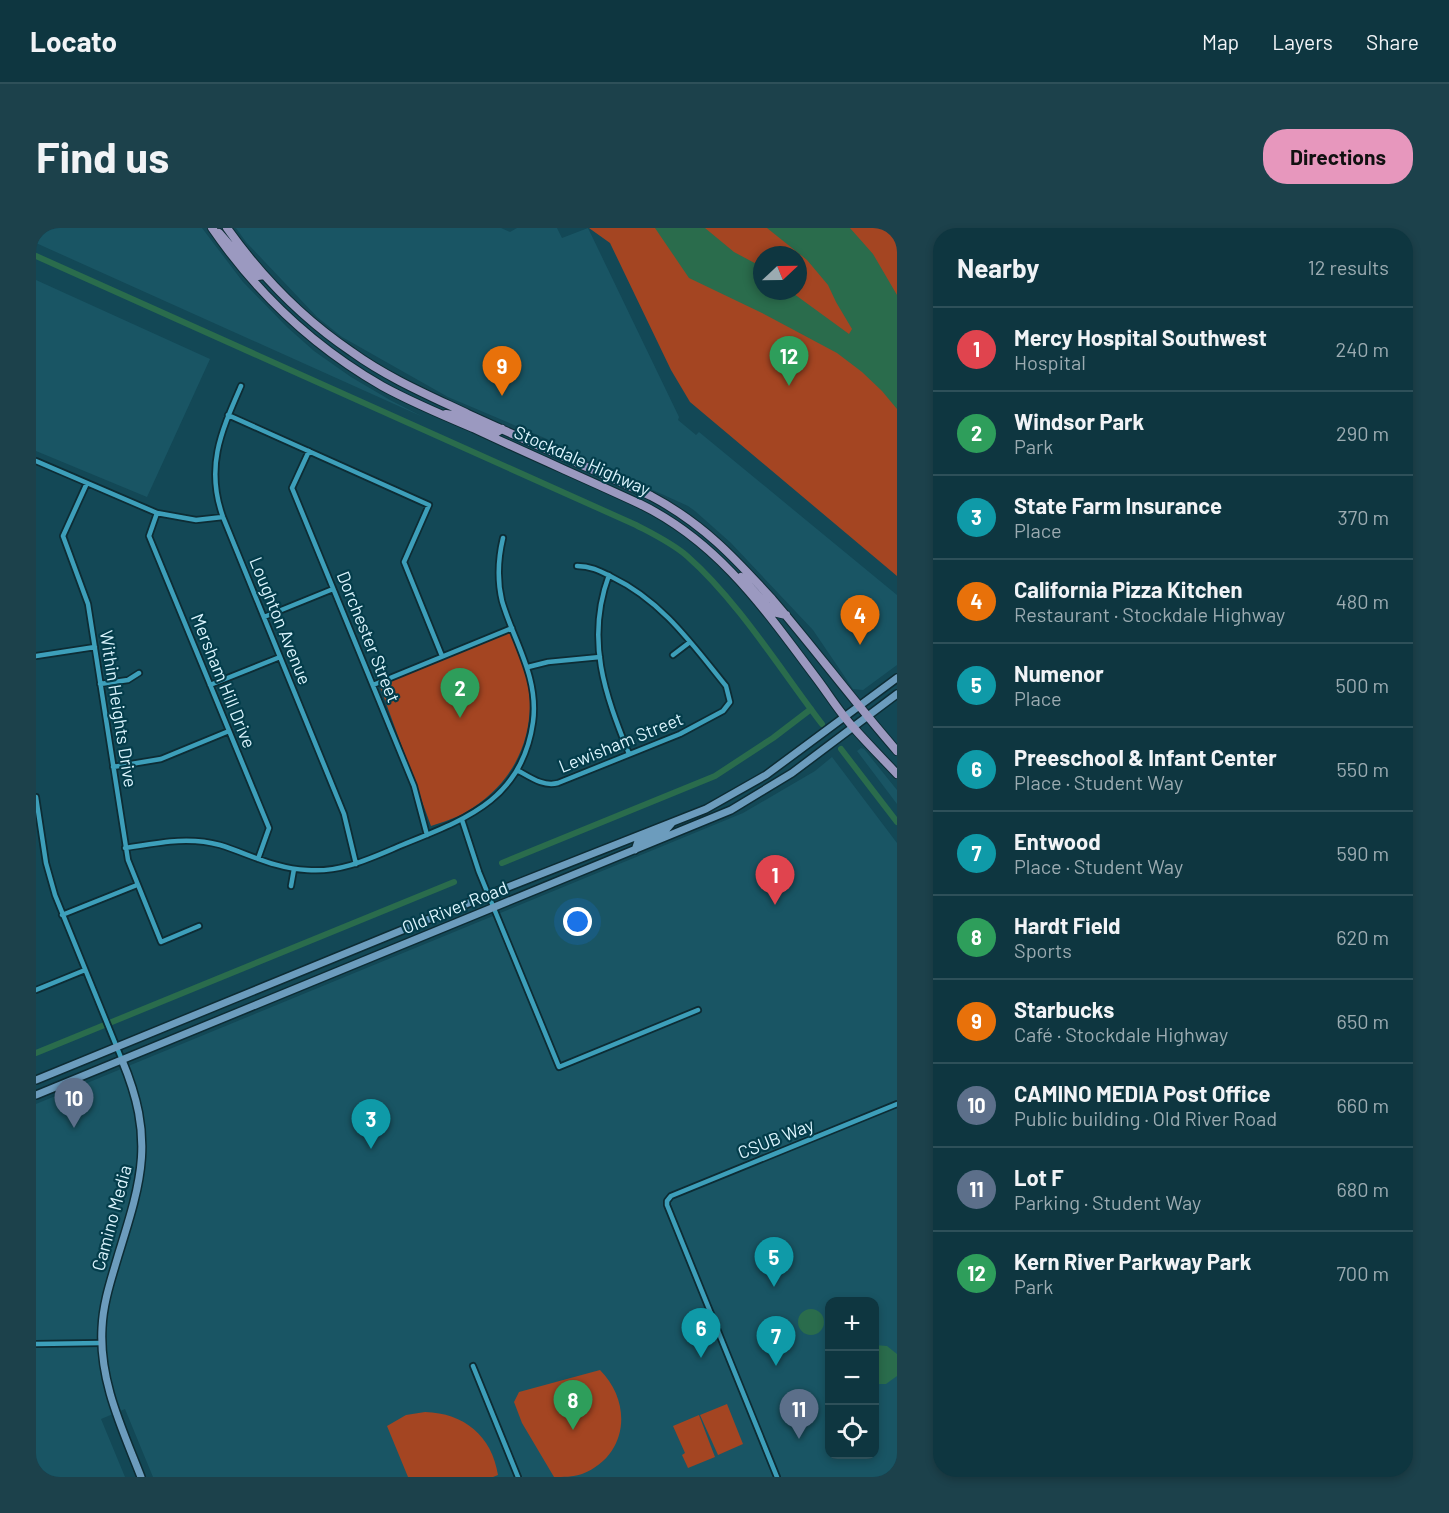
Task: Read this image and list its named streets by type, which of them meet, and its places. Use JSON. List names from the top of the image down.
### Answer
{
  "streets": {
    "main road": ["Stockdale Highway", "Old River Road", "Camino Media"],
    "street": [
      "Loughton Avenue",
      "Dorchester Street",
      "Mersham Hill Drive",
      "Within Heights Drive",
      "Lewisham Street",
      "CSUB Way"
    ]
  },
  "crossings": [
    ["Stockdale Highway", "Old River Road"],
    ["Old River Road", "Camino Media"]
  ],
  "north": "right",
  "page": {
    "header": "Locato",
    "nav": ["Map", "Layers", "Share"],
    "buttons": "Directions",
    "title": "Find us",
    "heading": ["Nearby", "12 results"],
    "list": [
      {
        "mark": "1",
        "name": "Mercy Hospital Southwest",
        "note": "Hospital",
        "value": "240 m"
      },
      {
        "mark": "2",
        "name": "Windsor Park",
        "note": "Park",
        "value": "290 m"
      },
      {
        "mark": "3",
        "name": "State Farm Insurance",
        "note": "Place",
        "value": "370 m"
      },
      {
        "mark": "4",
        "name": "California Pizza Kitchen",
        "note": "Restaurant · Stockdale Highway",
        "value": "480 m"
      },
      {
        "mark": "5",
        "name": "Numenor",
        "note": "Place",
        "value": "500 m"
      },
      {
        "mark": "6",
        "name": "Preeschool & Infant Center",
        "note": "Place · Student Way",
        "value": "550 m"
      },
      {
        "mark": "7",
        "name": "Entwood",
        "note": "Place · Student Way",
        "value": "590 m"
      },
      {
        "mark": "8",
        "name": "Hardt Field",
        "note": "Sports",
        "value": "620 m"
      },
      {
        "mark": "9",
        "name": "Starbucks",
        "note": "Café · Stockdale Highway",
        "value": "650 m"
      },
      {
        "mark": "10",
        "name": "CAMINO MEDIA Post Office",
        "note": "Public building · Old River Road",
        "value": "660 m"
      },
      {
        "mark": "11",
        "name": "Lot F",
        "note": "Parking · Student Way",
        "value": "680 m"
      },
      {
        "mark": "12",
        "name": "Kern River Parkway Park",
        "note": "Park",
        "value": "700 m"
      }
    ],
    "pins": [
      "12",
      "9",
      "4",
      "2",
      "1",
      "10",
      "3",
      "5",
      "6",
      "7",
      "8",
      "11"
    ],
    "map_buttons": ["+", "−"]
  }
}
